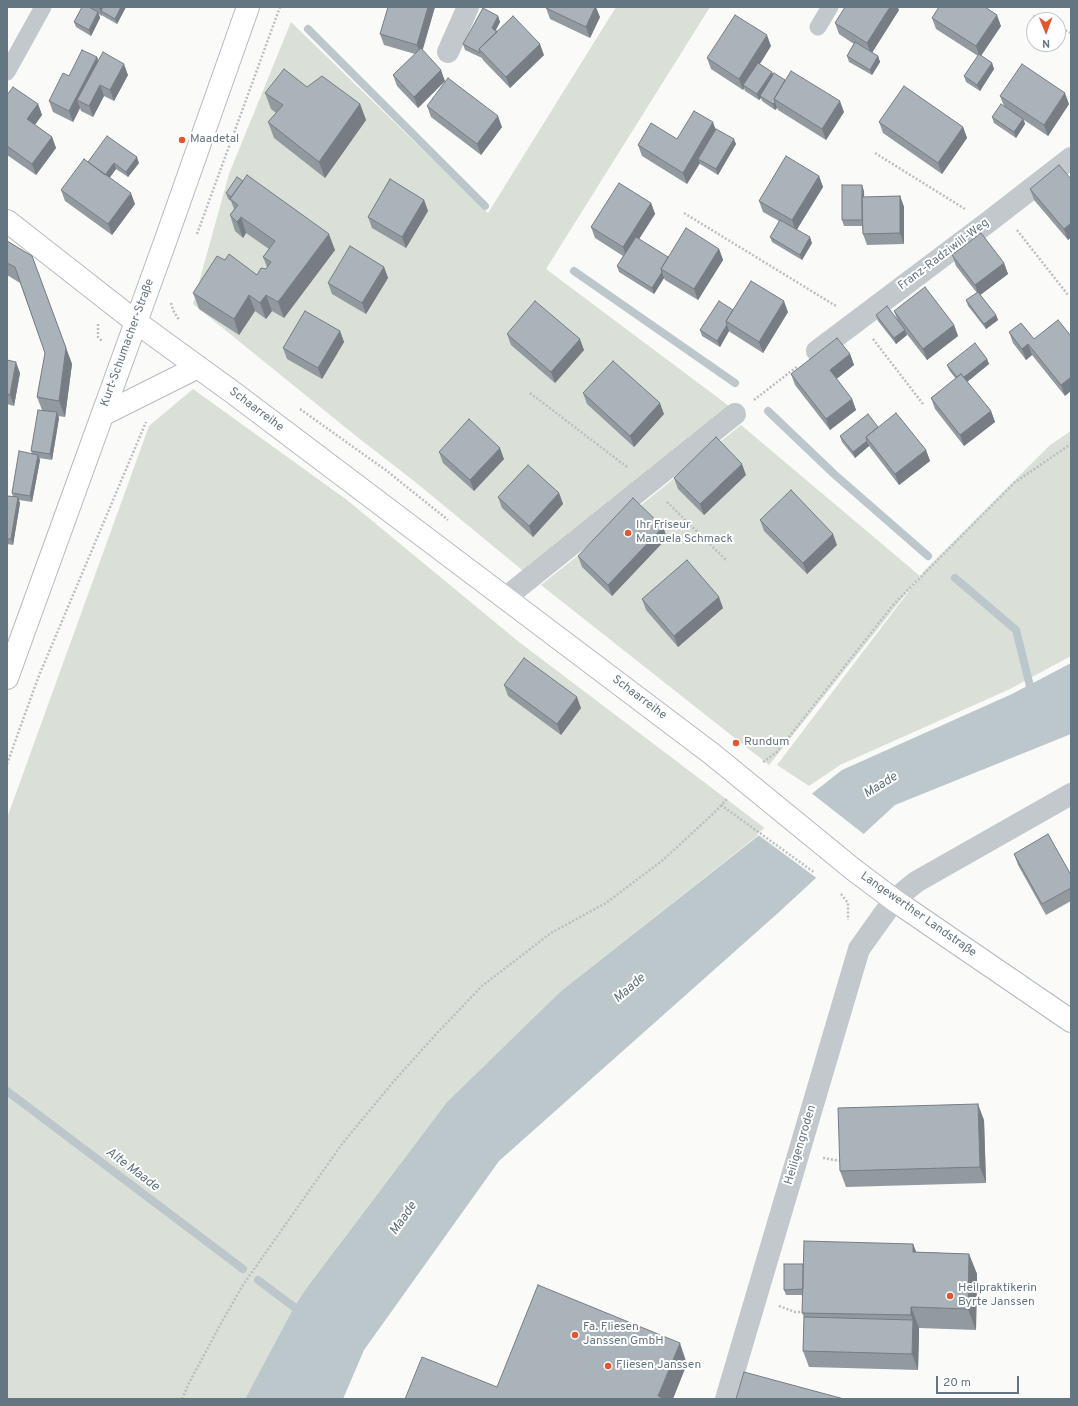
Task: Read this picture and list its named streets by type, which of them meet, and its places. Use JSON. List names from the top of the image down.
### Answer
{
  "streets": {
    "main road": ["Kurt-Schumacher-Straße", "Schaarreihe", "Langewerther Landstraße"],
    "street": ["Franz-Radziwill-Weg", "Heiligengroden"]
  },
  "crossings": [
    ["Kurt-Schumacher-Straße", "Schaarreihe"],
    ["Schaarreihe", "Langewerther Landstraße"],
    ["Langewerther Landstraße", "Heiligengroden"]
  ],
  "water": ["Maade", "Alte Maade"],
  "places": [
    "Maadetal",
    "Ihr Friseur Manuela Schmack",
    "Rundum",
    "Heilpraktikerin Byrte Janssen",
    "Fa. Fliesen Janssen GmbH",
    "Fliesen Janssen"
  ],
  "scale_bar": "20 m",
  "north": "bottom"
}
